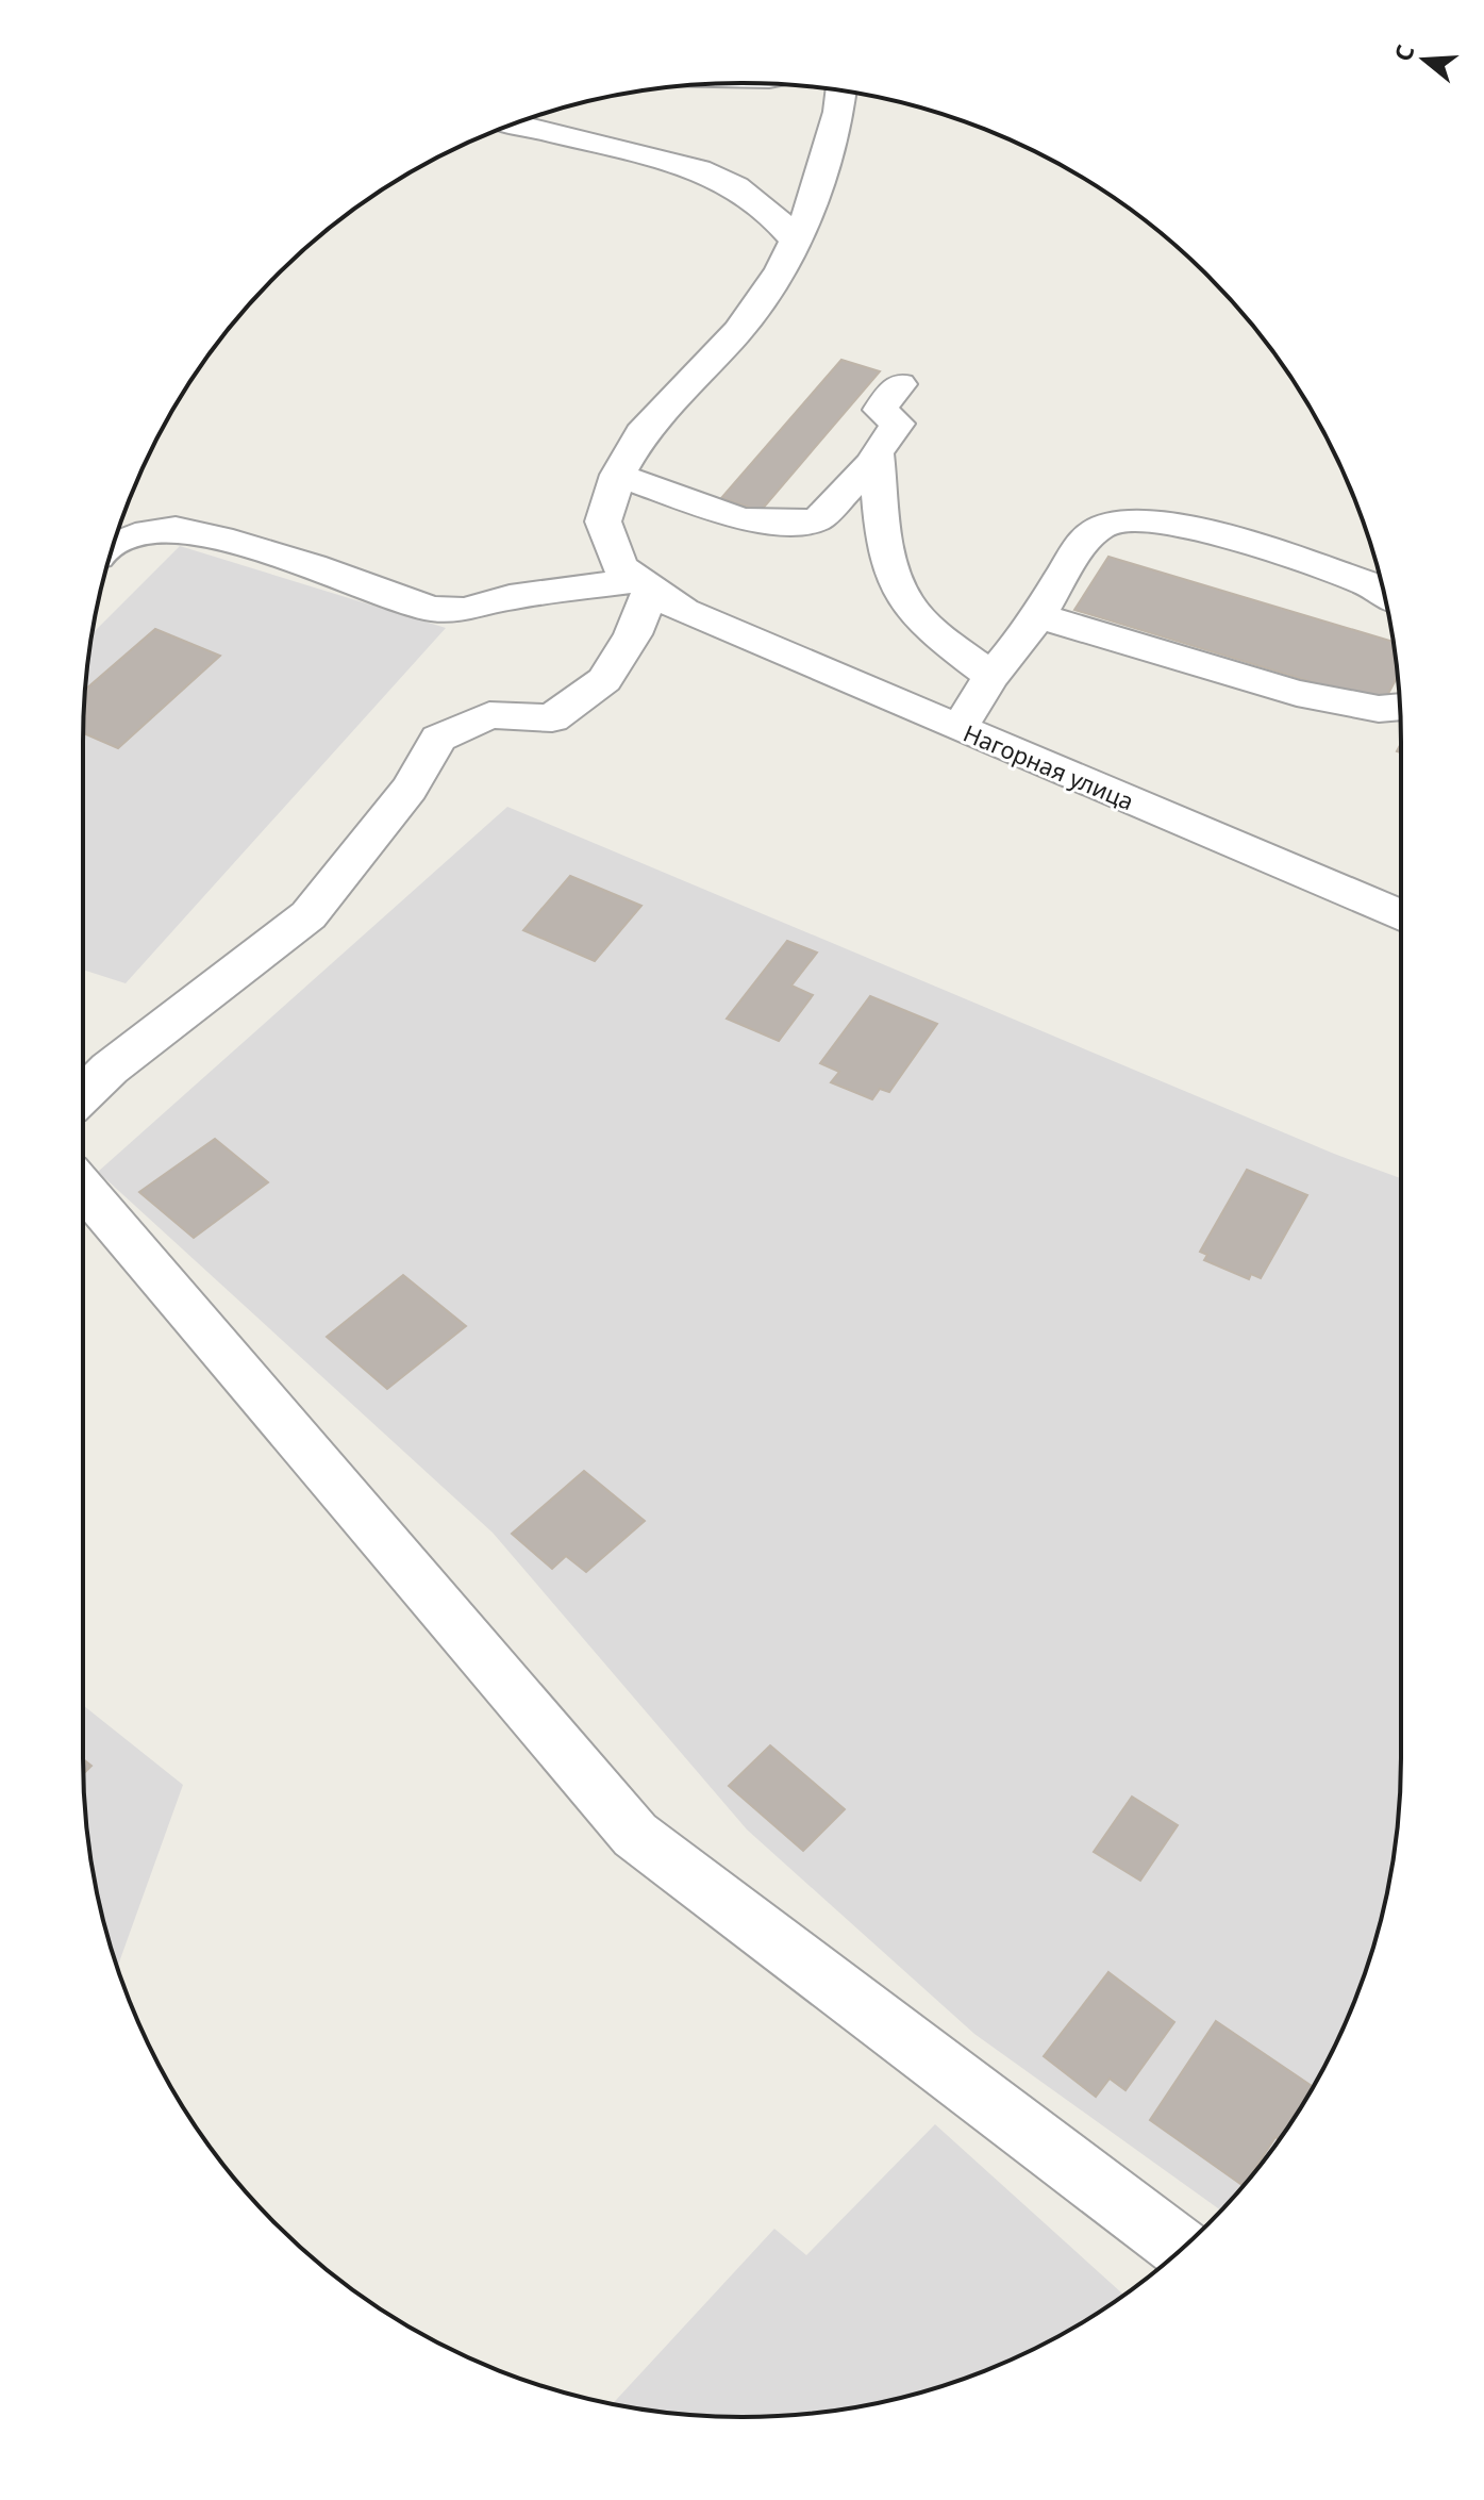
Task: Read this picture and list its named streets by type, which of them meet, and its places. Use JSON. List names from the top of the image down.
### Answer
{
  "streets": {
    "street": ["Нагорная улица"]
  },
  "north": "left"
}
